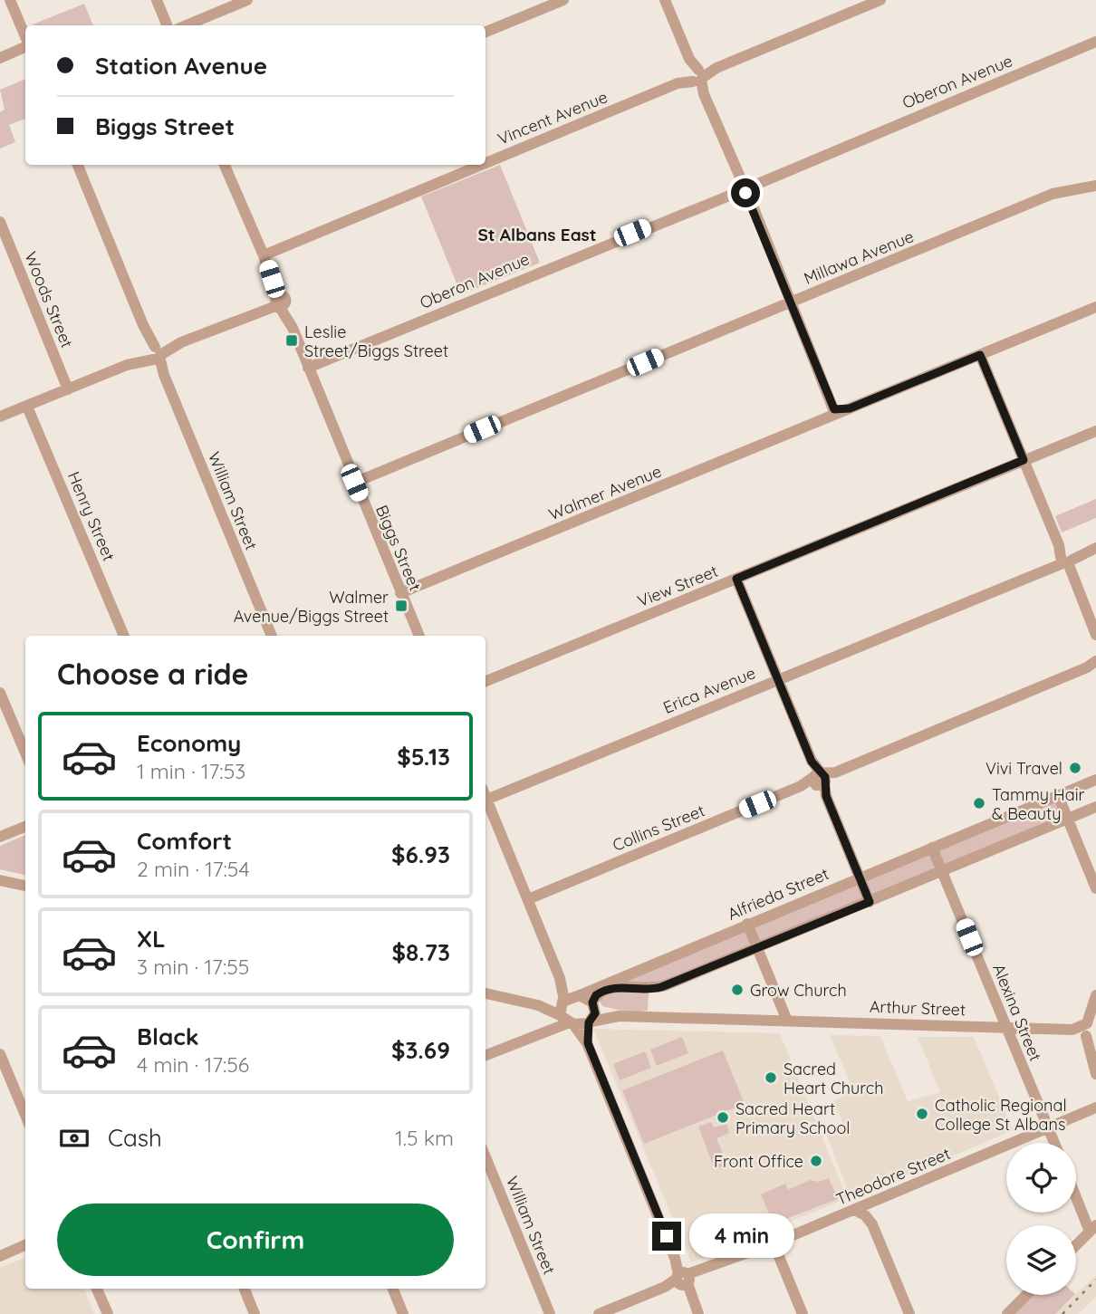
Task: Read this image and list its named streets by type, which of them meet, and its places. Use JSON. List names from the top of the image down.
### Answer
{
  "streets": {
    "street": [
      "Oberon Avenue",
      "Vincent Avenue",
      "Millawa Avenue",
      "Woods Street",
      "Walmer Avenue",
      "William Street",
      "Henry Street",
      "Biggs Street",
      "View Street",
      "Erica Avenue",
      "Collins Street",
      "Alfrieda Street",
      "Arthur Street",
      "Alexina Street",
      "Theodore Street"
    ]
  },
  "crossings": [
    ["Oberon Avenue", "Biggs Street"],
    ["Vincent Avenue", "Biggs Street"],
    ["Millawa Avenue", "Biggs Street"],
    ["Walmer Avenue", "Biggs Street"],
    ["Alfrieda Street", "Arthur Street"],
    ["Alfrieda Street", "Alexina Street"],
    ["Arthur Street", "Alexina Street"],
    ["Alexina Street", "Theodore Street"]
  ],
  "districts": ["St Albans East"],
  "places": {
    "transit": ["Leslie Street/Biggs Street", "Walmer Avenue/Biggs Street"],
    "other": [
      "Vivi Travel",
      "Tammy Hair & Beauty",
      "Grow Church",
      "Sacred Heart Church",
      "Catholic Regional College St Albans",
      "Sacred Heart Primary School",
      "Front Office"
    ]
  },
  "page": {
    "banner": ["Station Avenue", "Biggs Street"],
    "heading": "Choose a ride",
    "list": [
      {
        "name": "Economy",
        "note": "1 min · 17:53",
        "value": "$5.13"
      },
      {
        "name": "Comfort",
        "note": "2 min · 17:54",
        "value": "$6.93"
      },
      {
        "name": "XL",
        "note": "3 min · 17:55",
        "value": "$8.73"
      },
      {
        "name": "Black",
        "note": "4 min · 17:56",
        "value": "$3.69"
      }
    ],
    "pay": ["Cash", "1.5 km"],
    "buttons": "Confirm",
    "bubble": "4 min"
  }
}
